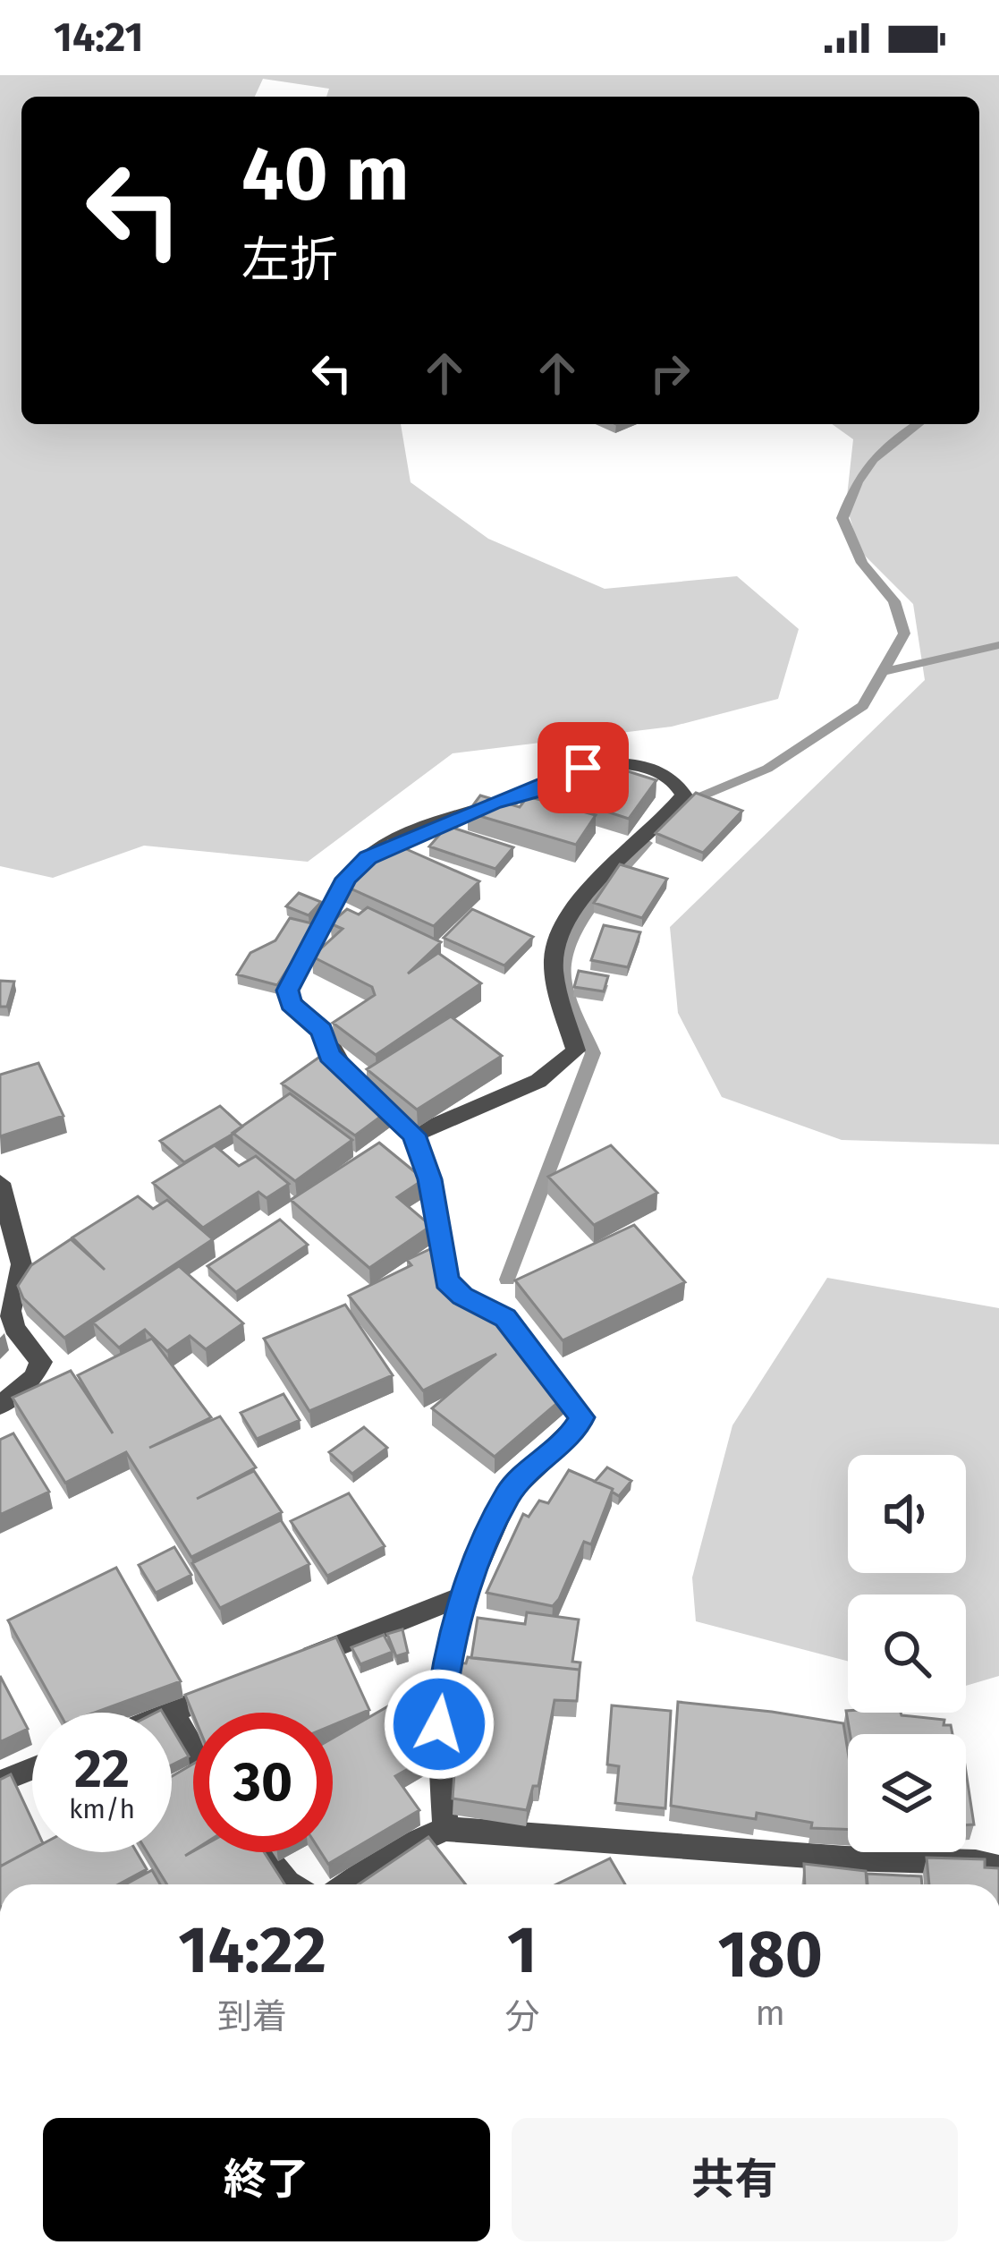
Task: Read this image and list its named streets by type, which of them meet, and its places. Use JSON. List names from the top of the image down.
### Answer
{
  "page": {
    "status": "14:21",
    "turn": ["40 m", "左折"],
    "speed": "22 km/h",
    "limit": "30",
    "eta": [
      "14:22",
      "到着",
      "1",
      "分",
      "180",
      "m"
    ],
    "buttons": ["終了", "共有"]
  }
}
